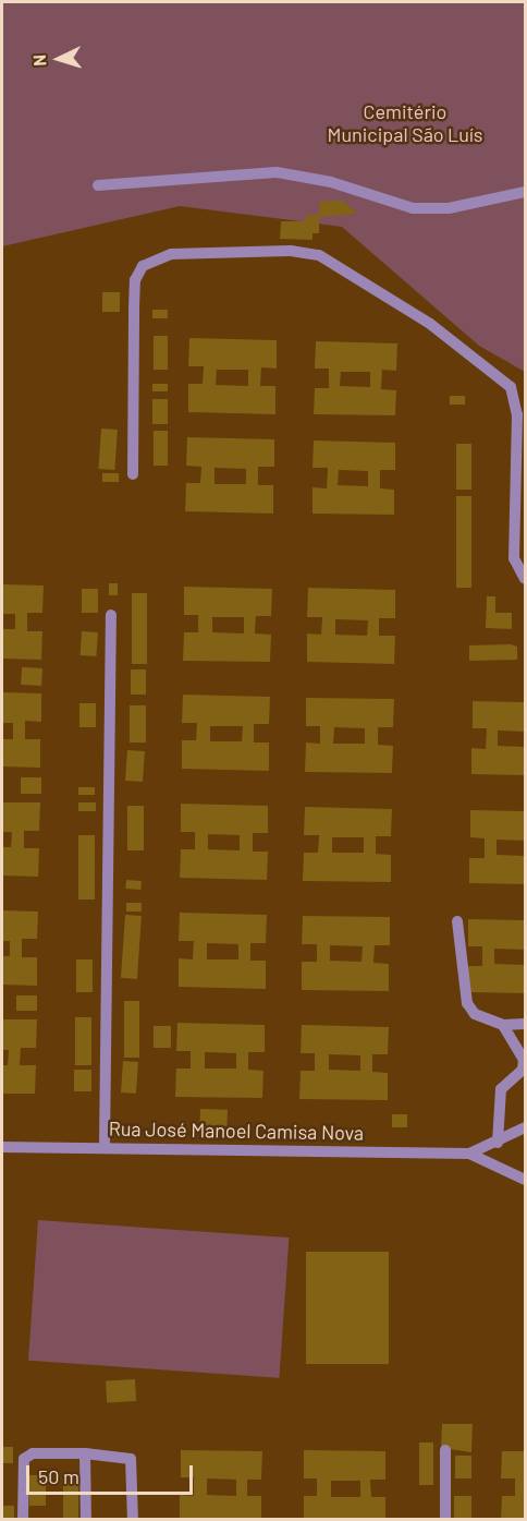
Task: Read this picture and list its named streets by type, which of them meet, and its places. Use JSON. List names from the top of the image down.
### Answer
{
  "streets": {
    "street": ["Rua José Manoel Camisa Nova"]
  },
  "parks": ["Cemitério Municipal São Luís"],
  "scale_bar": "50 m",
  "north": "left"
}
